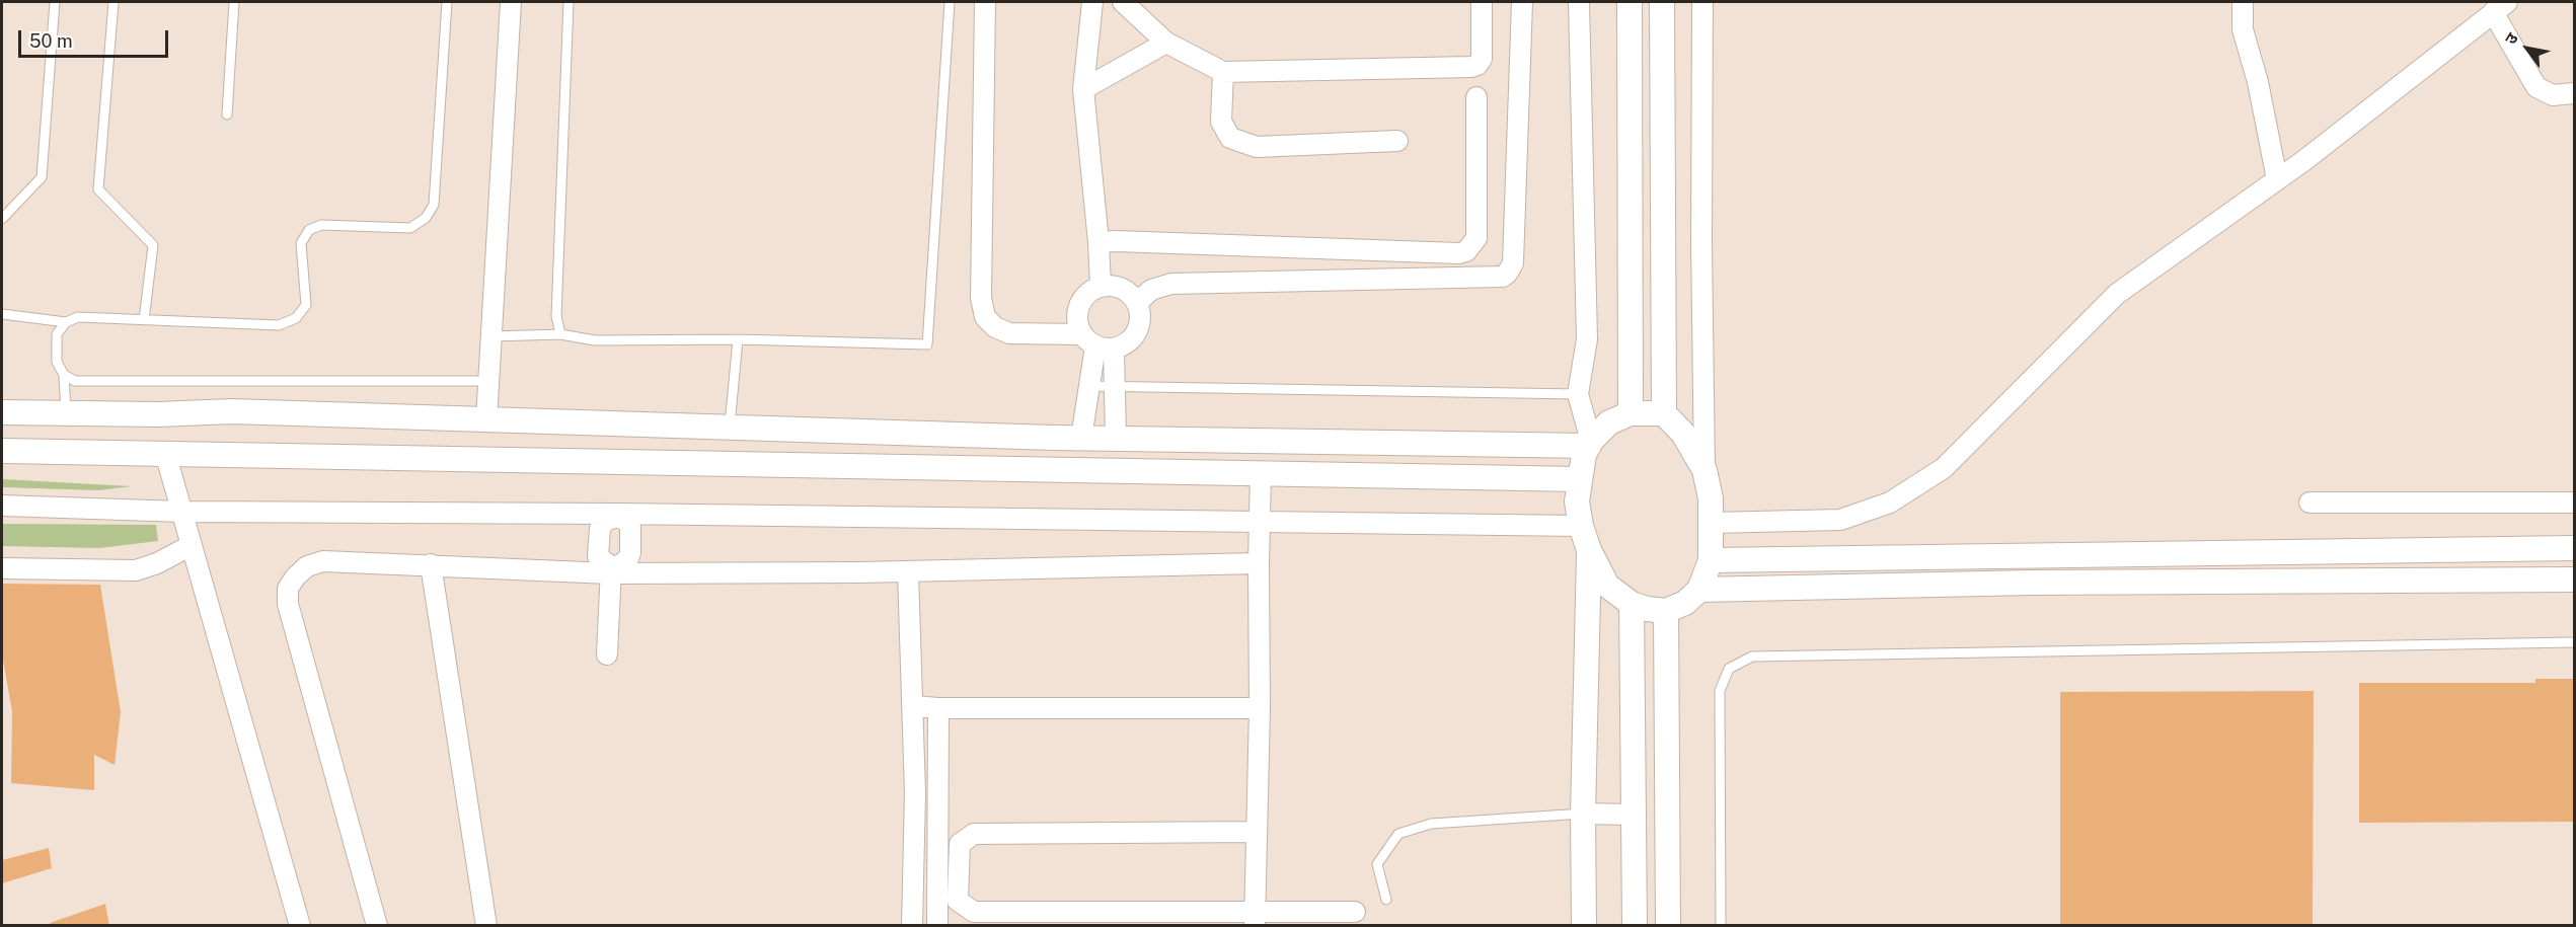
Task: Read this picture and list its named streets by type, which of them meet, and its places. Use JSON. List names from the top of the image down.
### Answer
{
  "scale_bar": "50 m",
  "north": "top left"
}
